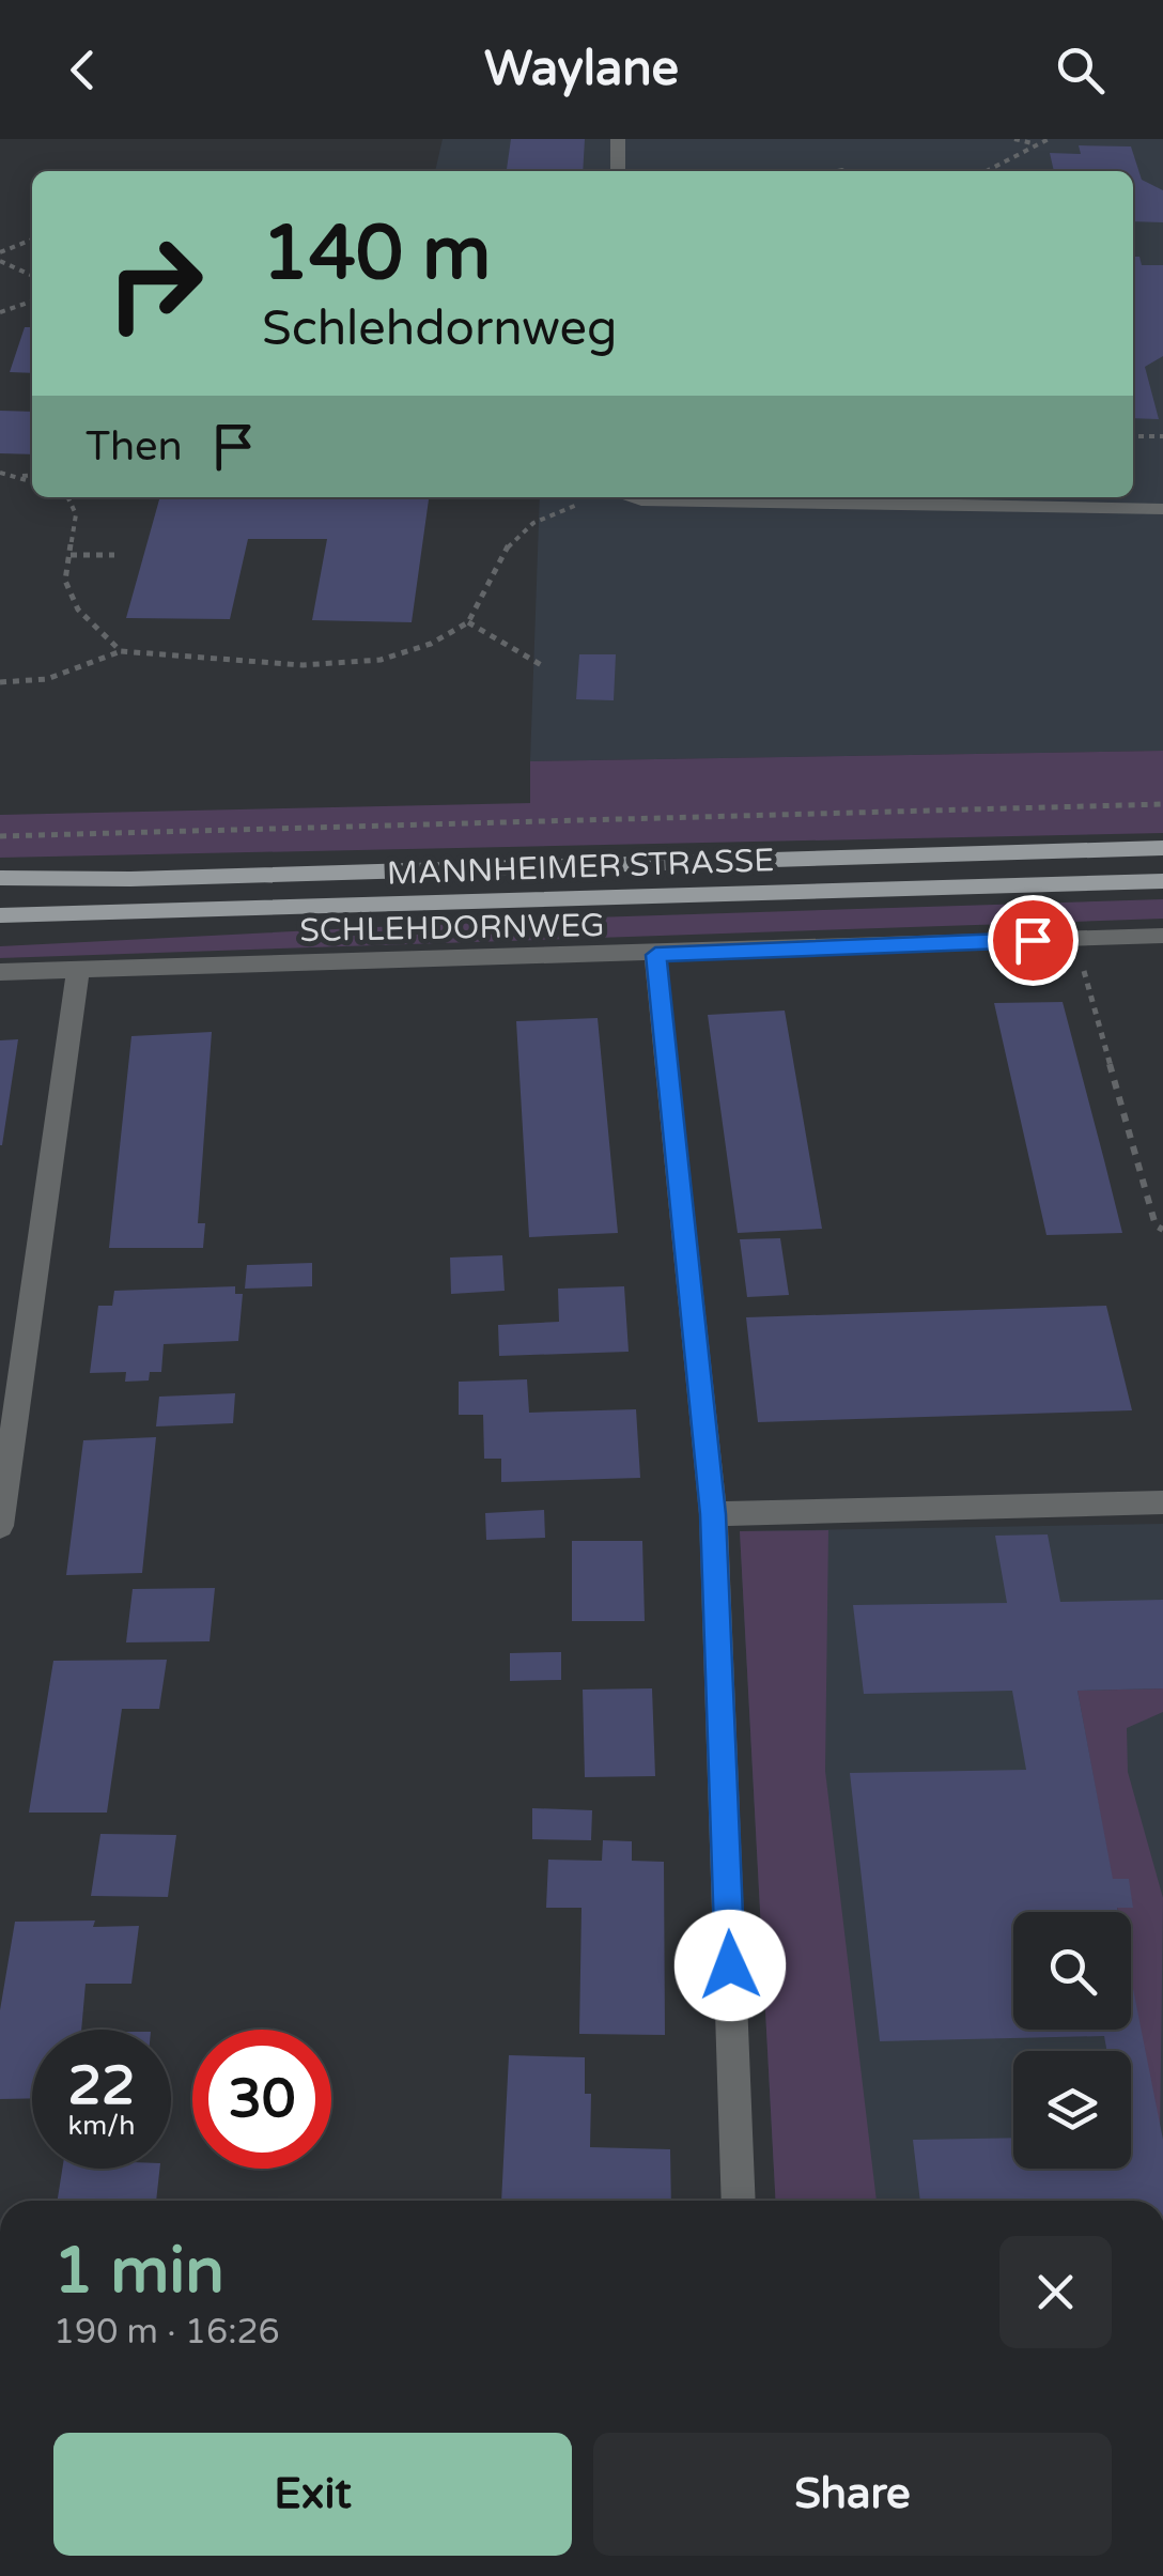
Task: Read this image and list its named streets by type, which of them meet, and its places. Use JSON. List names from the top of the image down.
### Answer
{
  "streets": {
    "main road": ["MANNHEIMER STRASSE"],
    "street": ["SCHLEHDORNWEG"]
  },
  "page": {
    "header": "Waylane",
    "turn": ["140 m", "Schlehdornweg"],
    "then": "Then",
    "speed": "22 km/h",
    "limit": "30",
    "heading": ["1 min", "190 m · 16:26"],
    "buttons": ["Exit", "Share"]
  }
}
